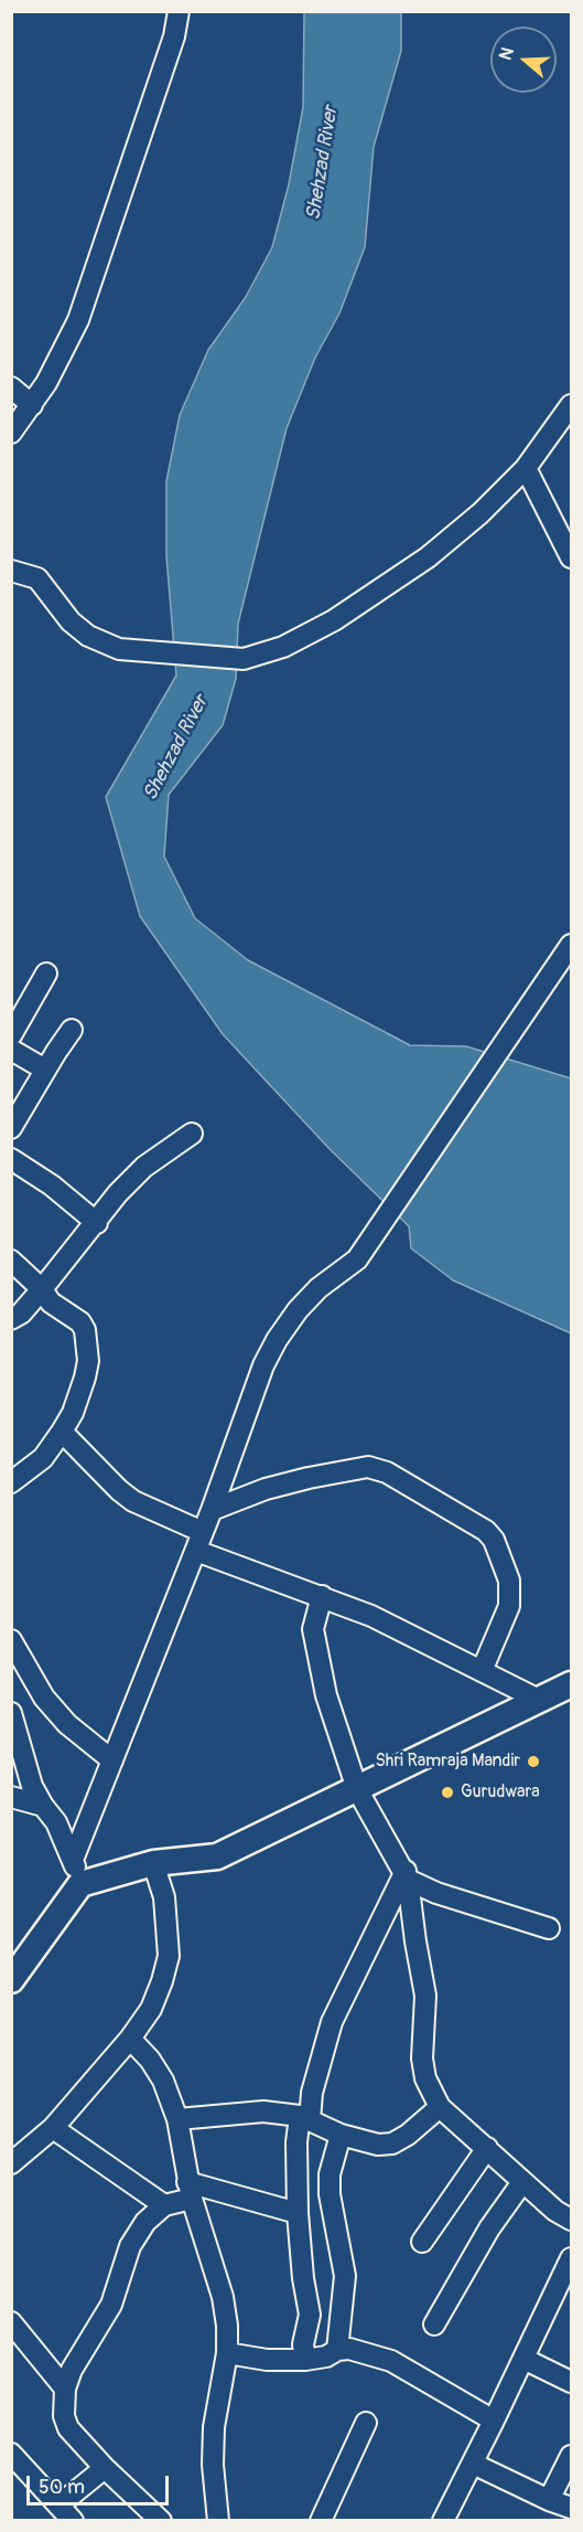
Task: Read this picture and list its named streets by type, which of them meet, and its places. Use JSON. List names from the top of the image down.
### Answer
{
  "water": ["Shehzad River"],
  "places": ["Shri Ramraja Mandir", "Gurudwara"],
  "scale_bar": "50 m",
  "north": "left"
}
